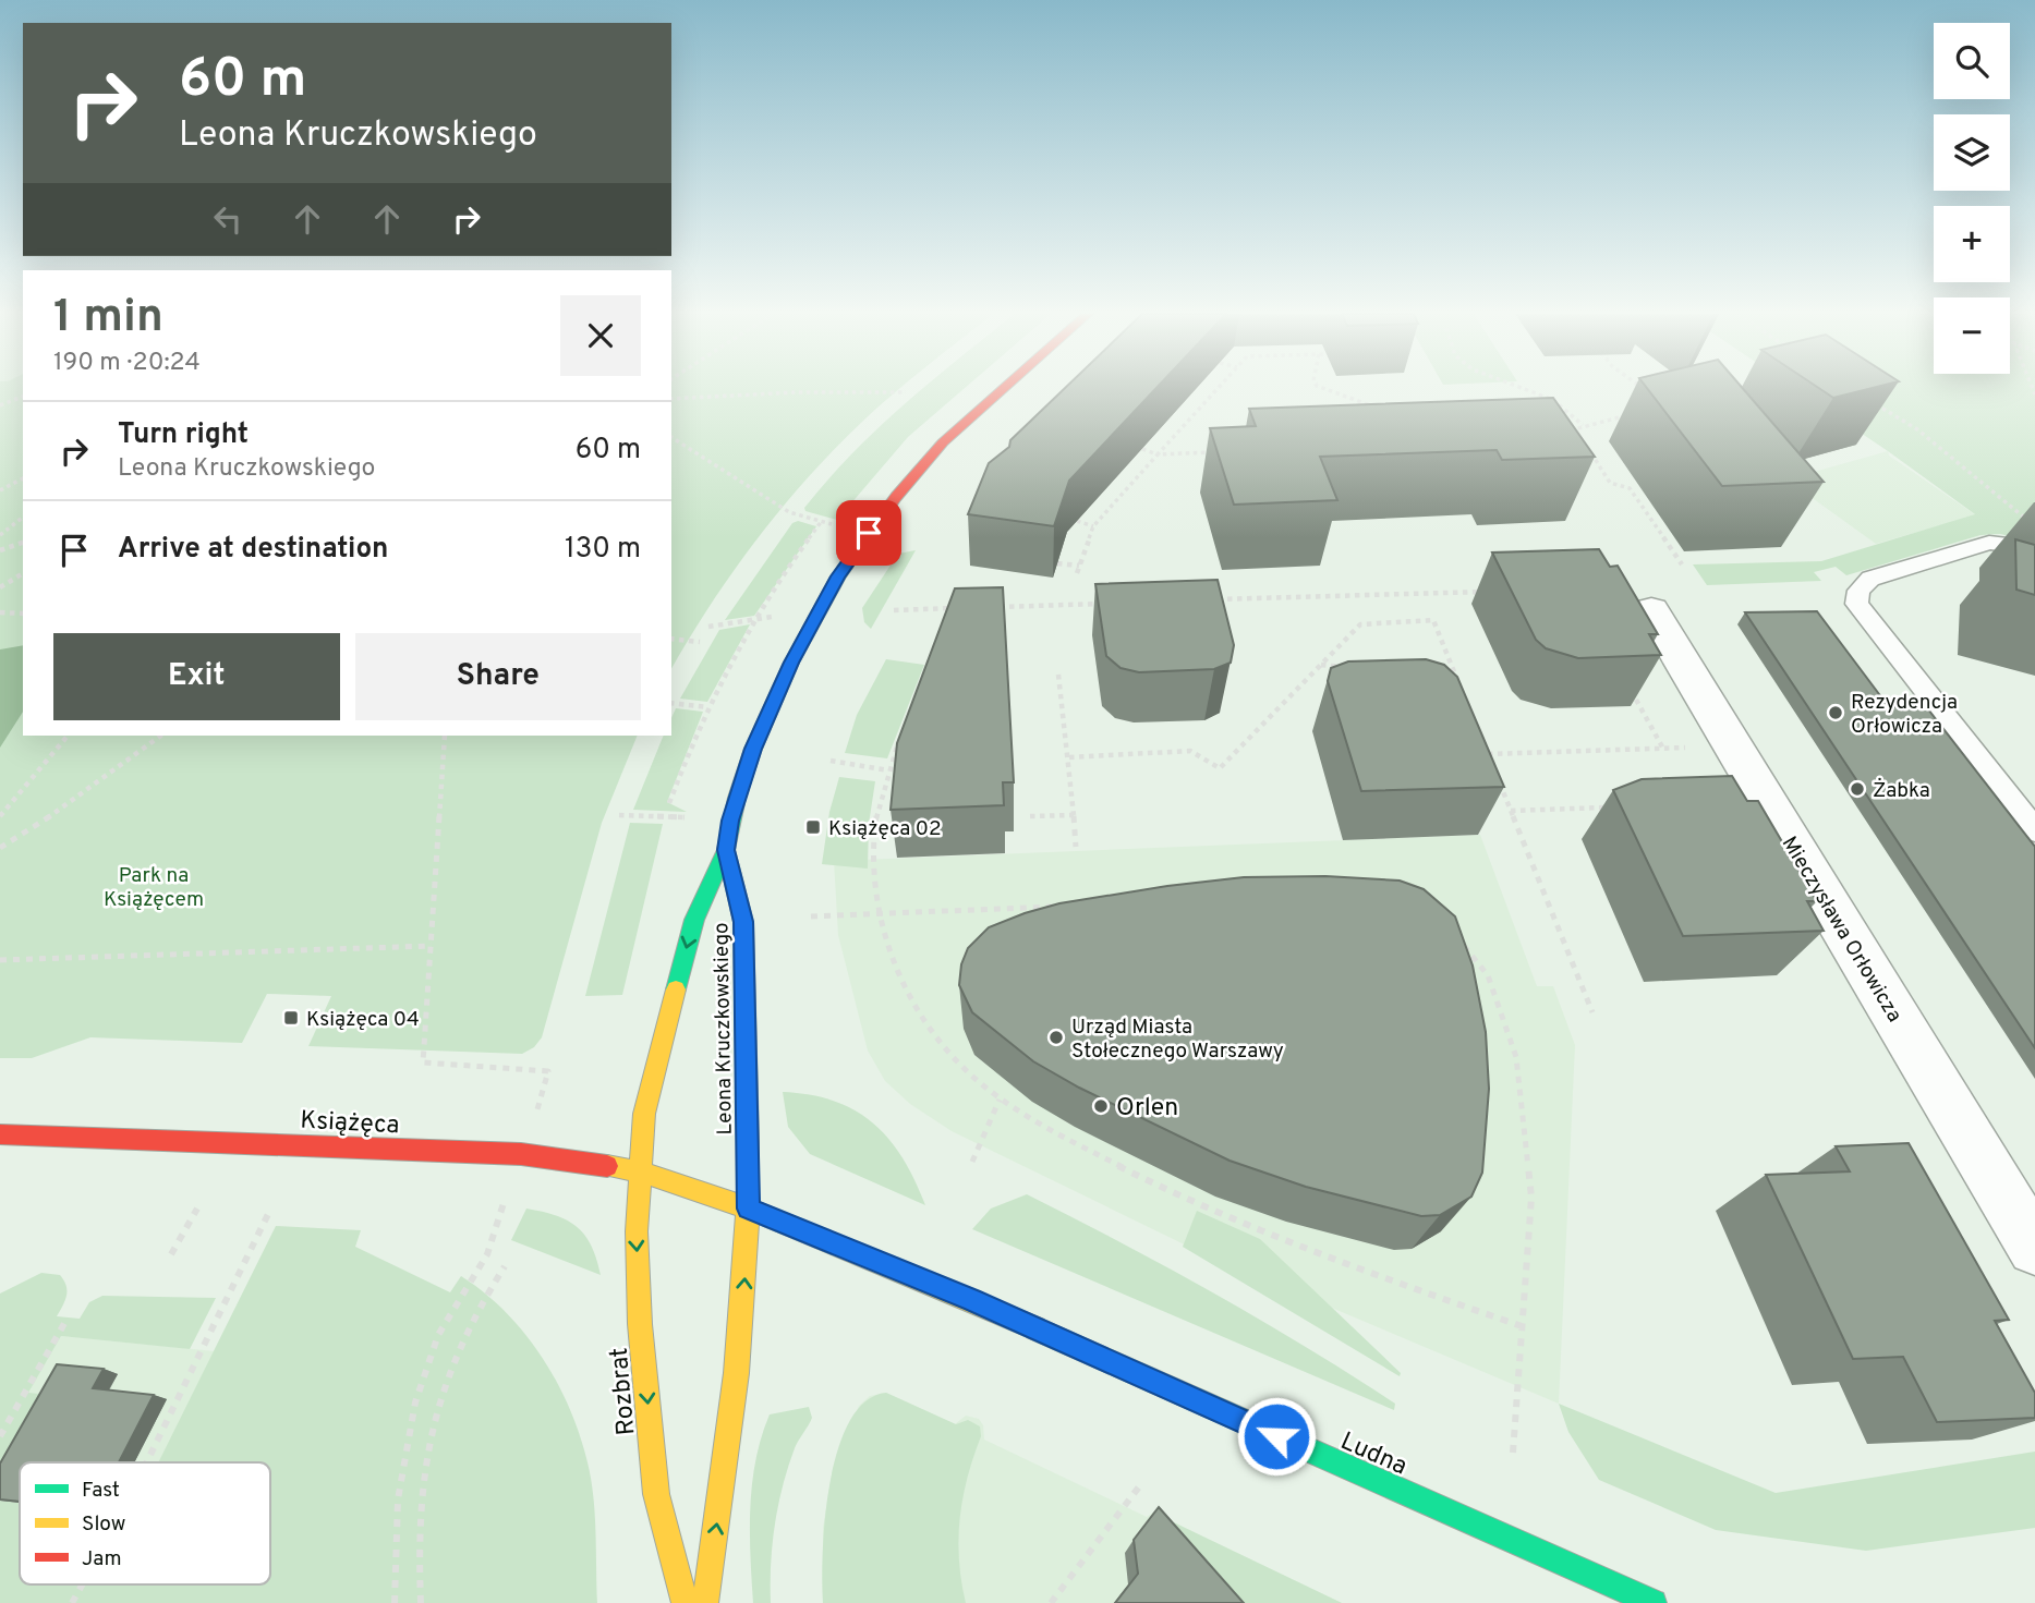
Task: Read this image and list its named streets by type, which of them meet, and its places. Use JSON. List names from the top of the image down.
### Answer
{
  "streets": {
    "street": [
      "Mieczysława Orłowicza",
      "Leona Kruczkowskiego",
      "Książęca",
      "Rozbrat",
      "Ludna"
    ]
  },
  "crossings": [
    ["Leona Kruczkowskiego", "Książęca"],
    ["Leona Kruczkowskiego", "Rozbrat"],
    ["Leona Kruczkowskiego", "Ludna"],
    ["Książęca", "Rozbrat"],
    ["Książęca", "Ludna"]
  ],
  "parks": ["Park na Książęcem"],
  "places": {
    "other": [
      "Rezydencja Orłowicza",
      "Żabka",
      "Urząd Miasta Stołecznego Warszawy",
      "Orlen"
    ],
    "transit": ["Książęca 02", "Książęca 04"]
  },
  "legend": ["Fast", "Slow", "Jam"],
  "page": {
    "map_buttons": ["+", "−"],
    "turn": ["60 m", "Leona Kruczkowskiego"],
    "heading": ["1 min", "190 m · 20:24"],
    "list": [
      {
        "name": "Turn right",
        "note": "Leona Kruczkowskiego",
        "value": "60 m"
      },
      {
        "name": "Arrive at destination",
        "value": "130 m"
      }
    ],
    "buttons": ["Exit", "Share"]
  }
}
